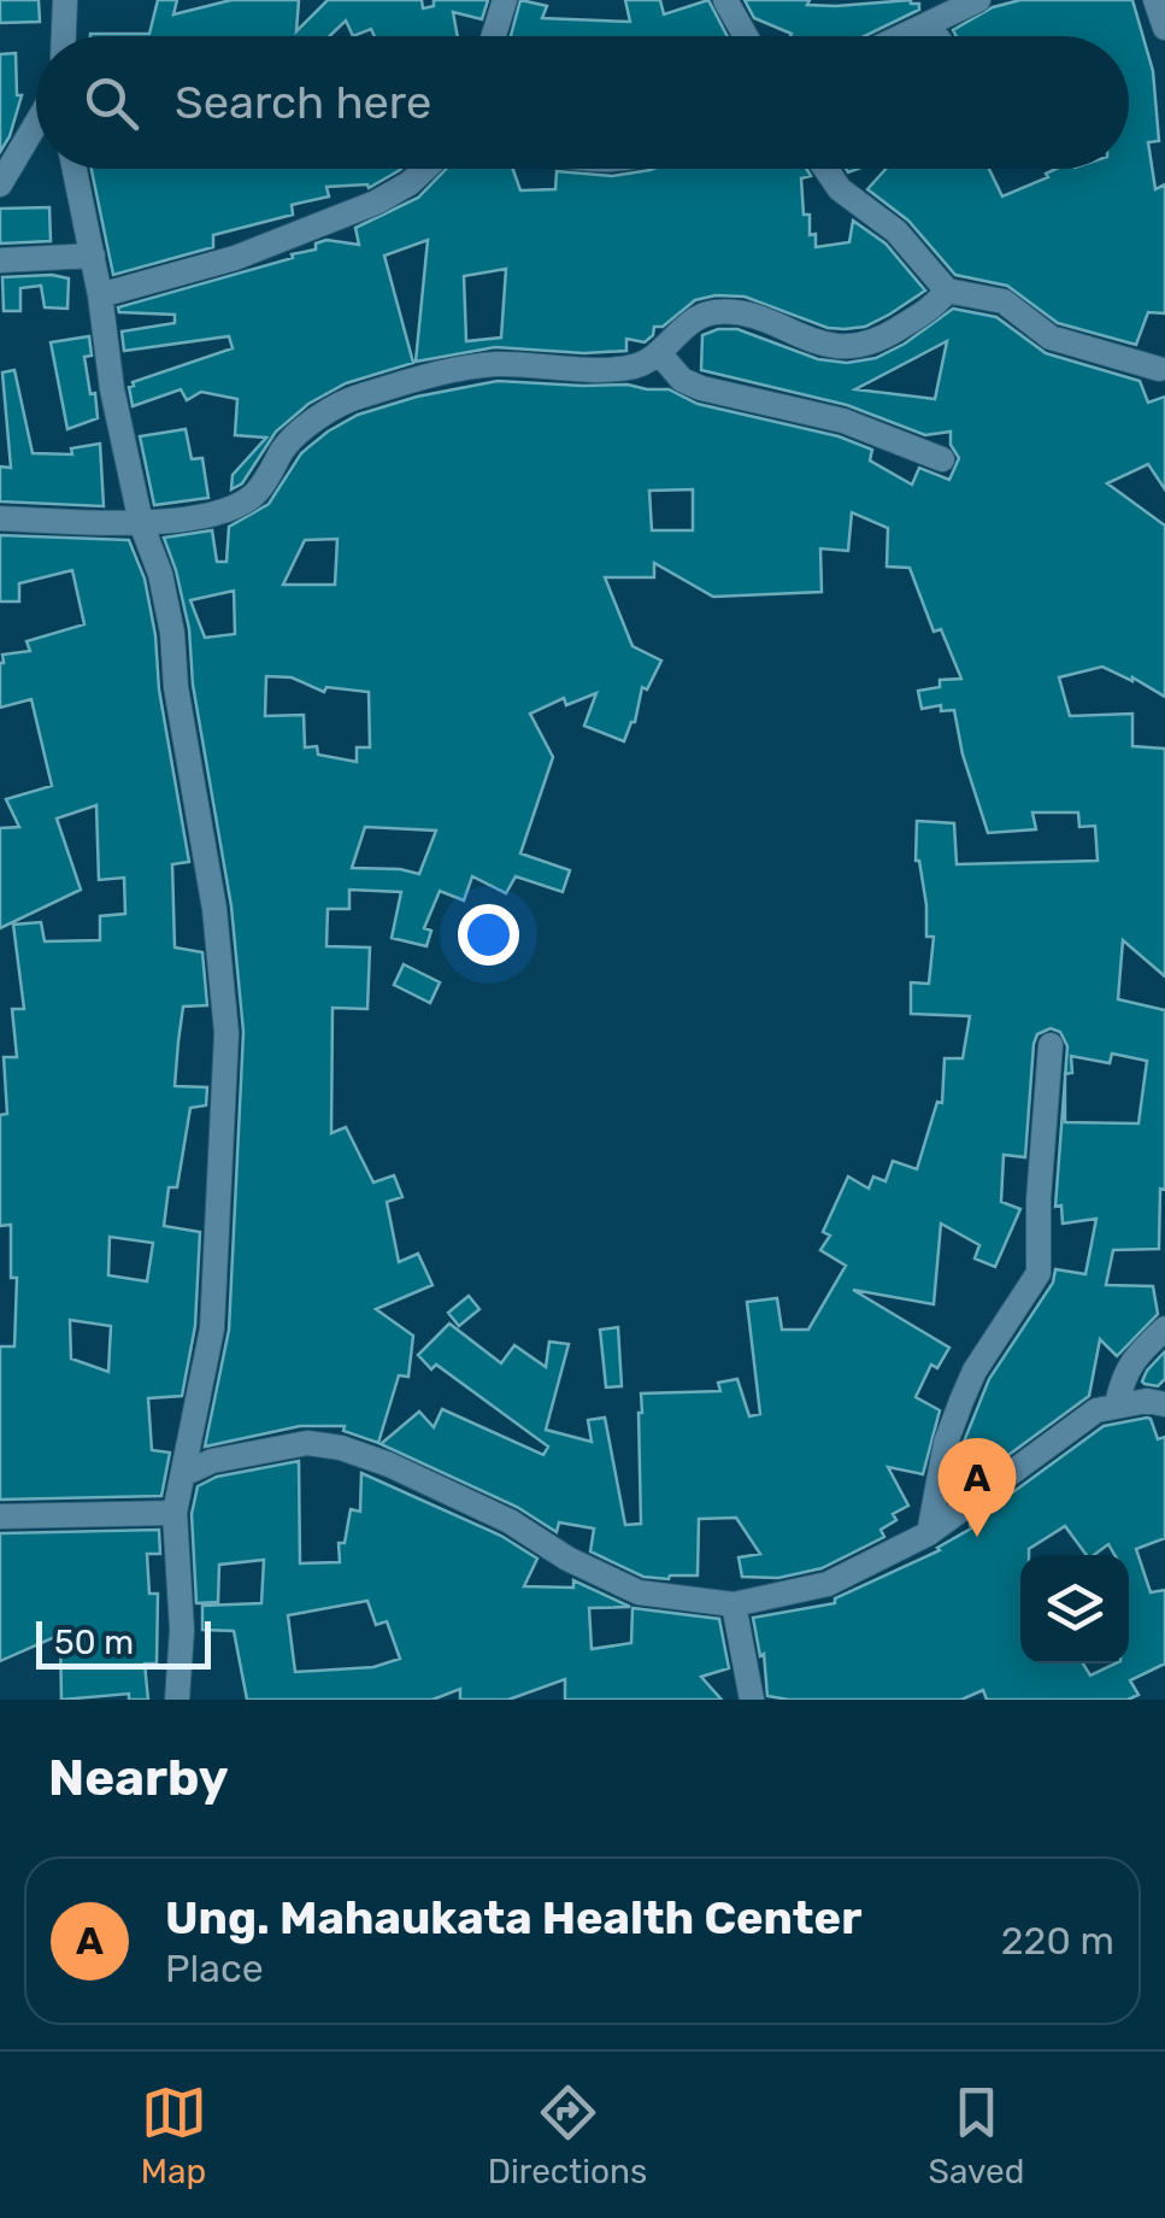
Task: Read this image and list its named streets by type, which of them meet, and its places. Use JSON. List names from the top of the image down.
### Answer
{
  "scale_bar": "50 m",
  "page": {
    "search": "Search here",
    "pins": "A",
    "scale": "50 m",
    "heading": "Nearby",
    "list": [
      {
        "mark": "A",
        "name": "Ung. Mahaukata Health Center",
        "note": "Place",
        "value": "220 m"
      }
    ],
    "nav": ["Map", "Directions", "Saved"]
  }
}
